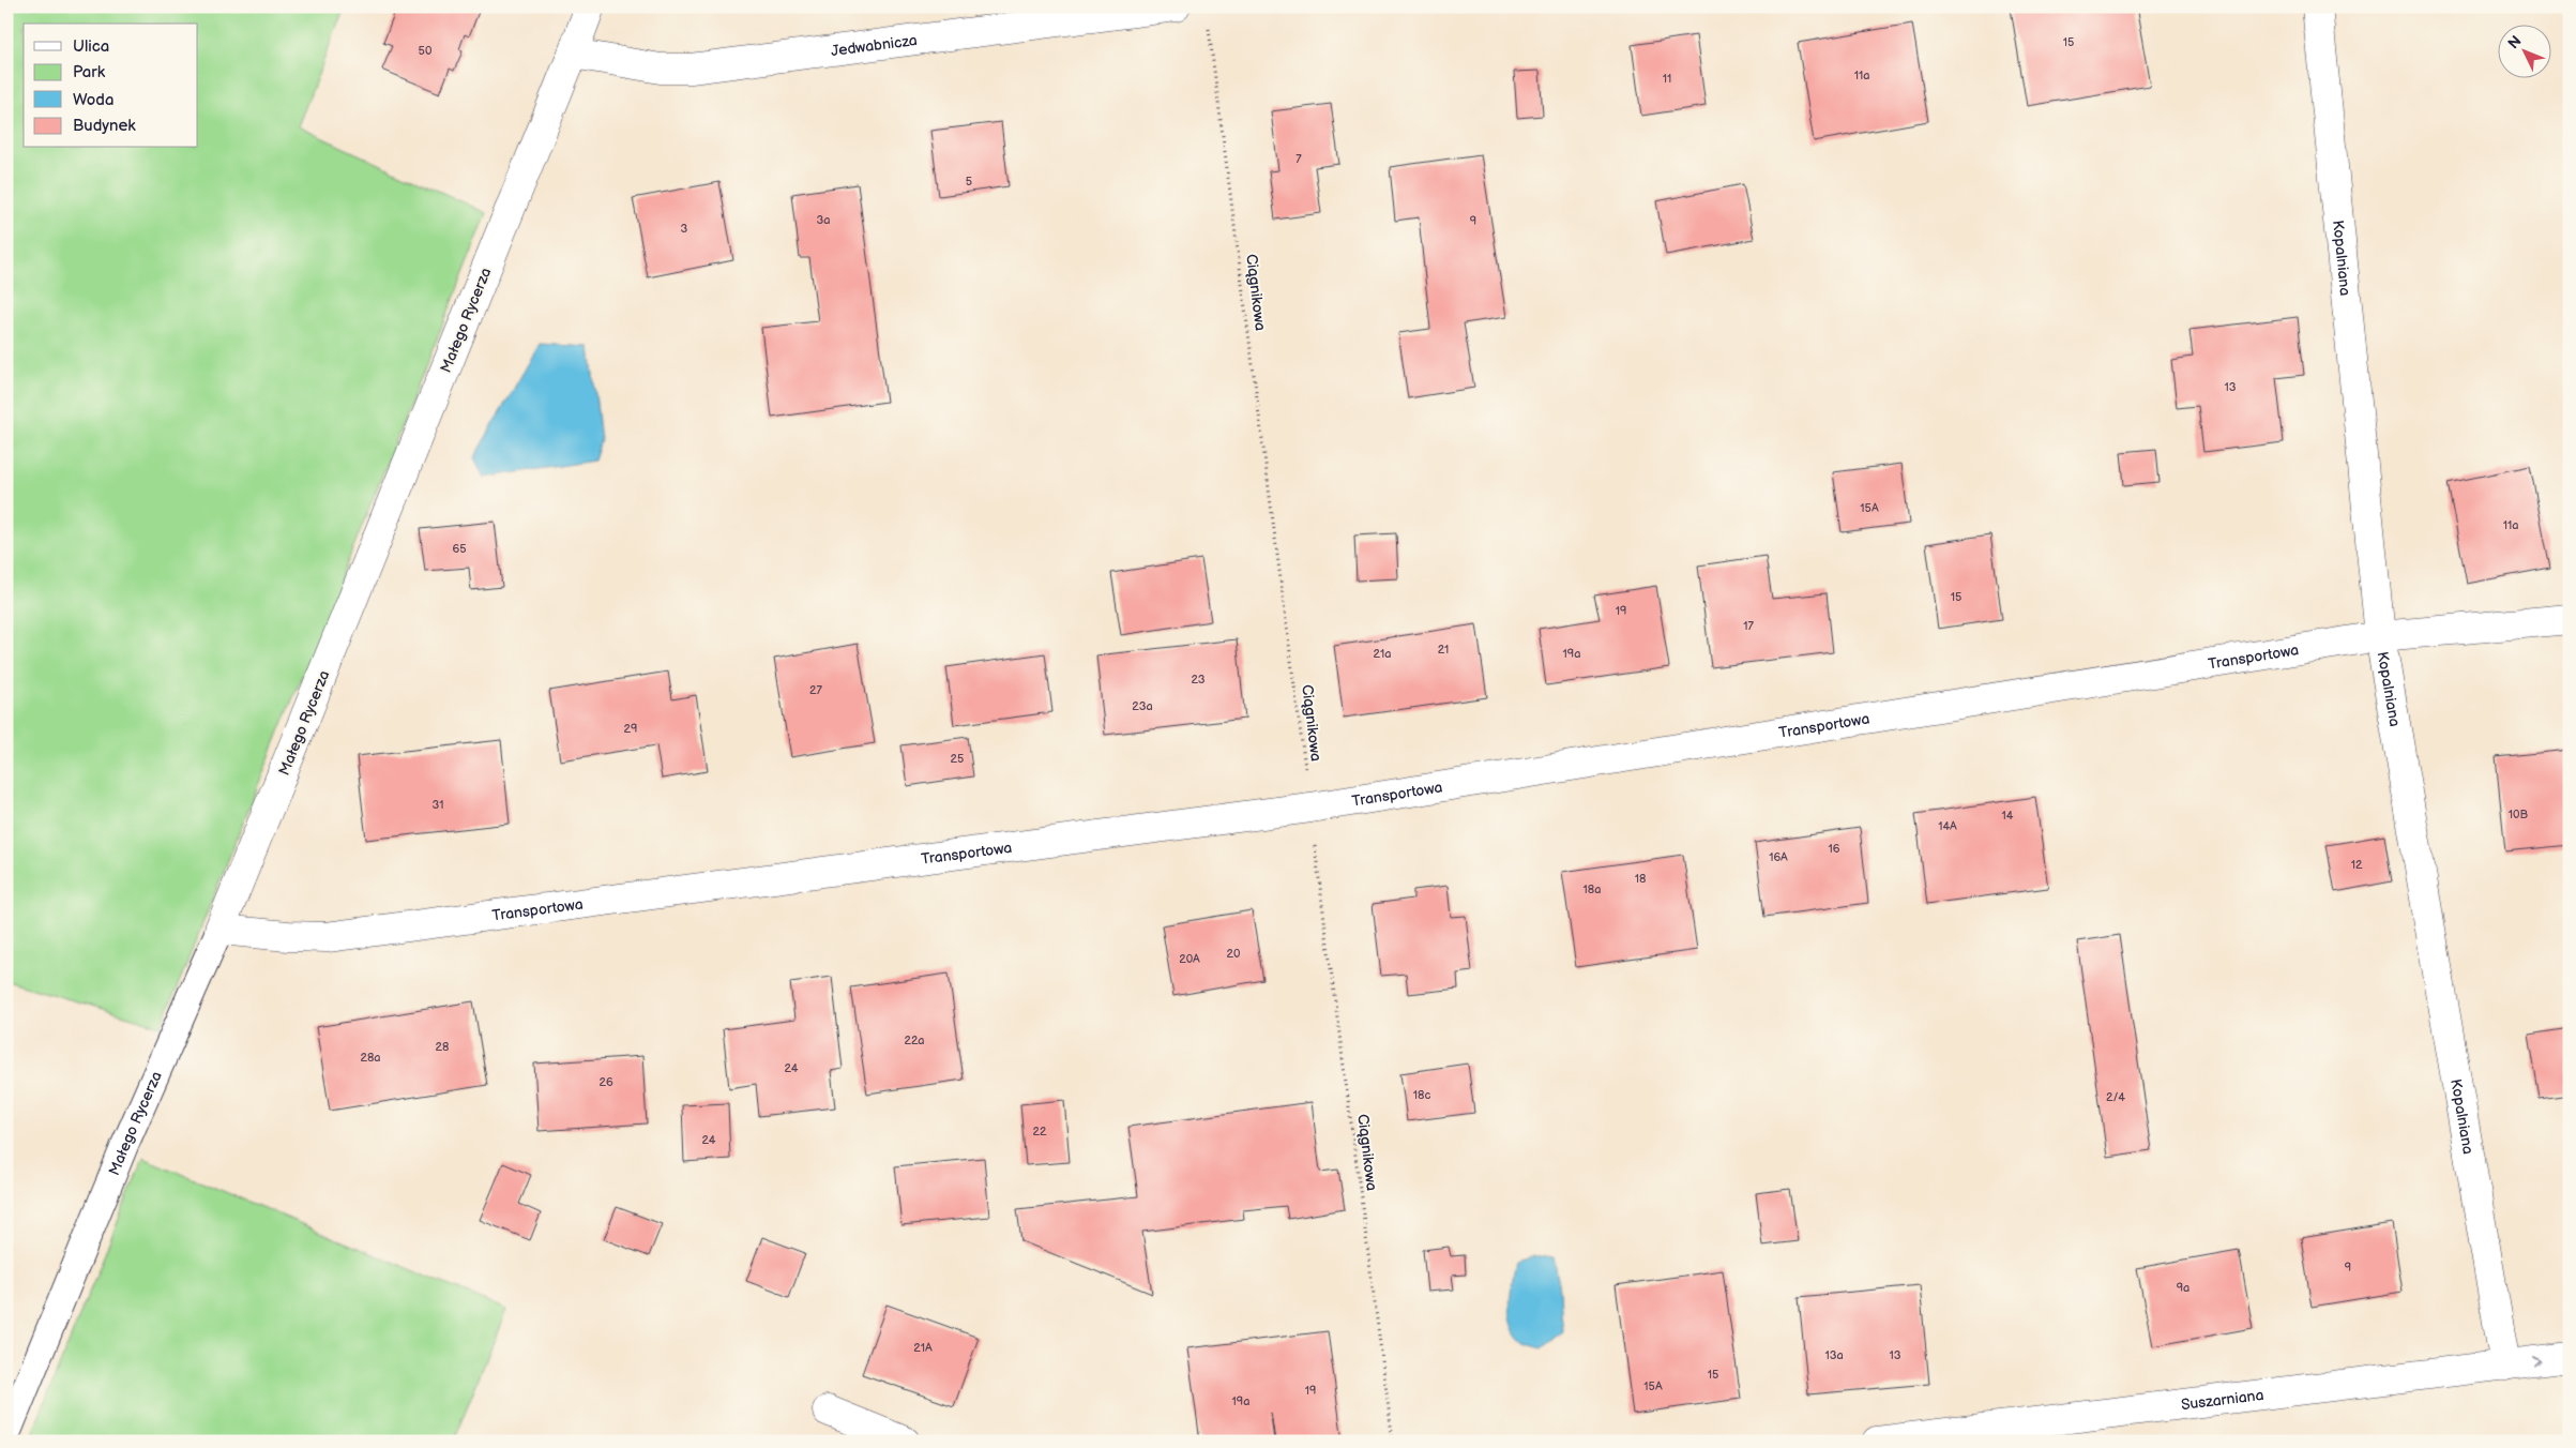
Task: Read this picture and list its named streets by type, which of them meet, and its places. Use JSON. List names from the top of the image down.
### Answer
{
  "streets": {
    "street": [
      "Jedwabnicza",
      "Kopalniana",
      "Małego Rycerza",
      "Transportowa",
      "Suszarniana"
    ],
    "path": ["Ciągnikowa"]
  },
  "crossings": [
    ["Jedwabnicza", "Małego Rycerza"],
    ["Kopalniana", "Transportowa"],
    ["Kopalniana", "Suszarniana"],
    ["Ciągnikowa", "Transportowa"],
    ["Małego Rycerza", "Transportowa"]
  ],
  "house_numbers": [
    "15",
    "50",
    "11a",
    "11",
    "7",
    "5",
    "3a",
    "9",
    "3",
    "13",
    "15A",
    "11a",
    "65",
    "15",
    "19",
    "17",
    "21",
    "21a",
    "19a",
    "23",
    "27",
    "23a",
    "29",
    "25",
    "31",
    "10B",
    "14",
    "14A",
    "16",
    "16A",
    "12",
    "18",
    "18a",
    "20",
    "20A",
    "22a",
    "28",
    "28a",
    "24",
    "26",
    "18c",
    "2/4",
    "22",
    "24",
    "9",
    "9a",
    "21A",
    "13a",
    "13",
    "15",
    "15A",
    "19",
    "19a"
  ],
  "legend": [
    "Ulica",
    "Park",
    "Woda",
    "Budynek"
  ],
  "north": "top left"
}
